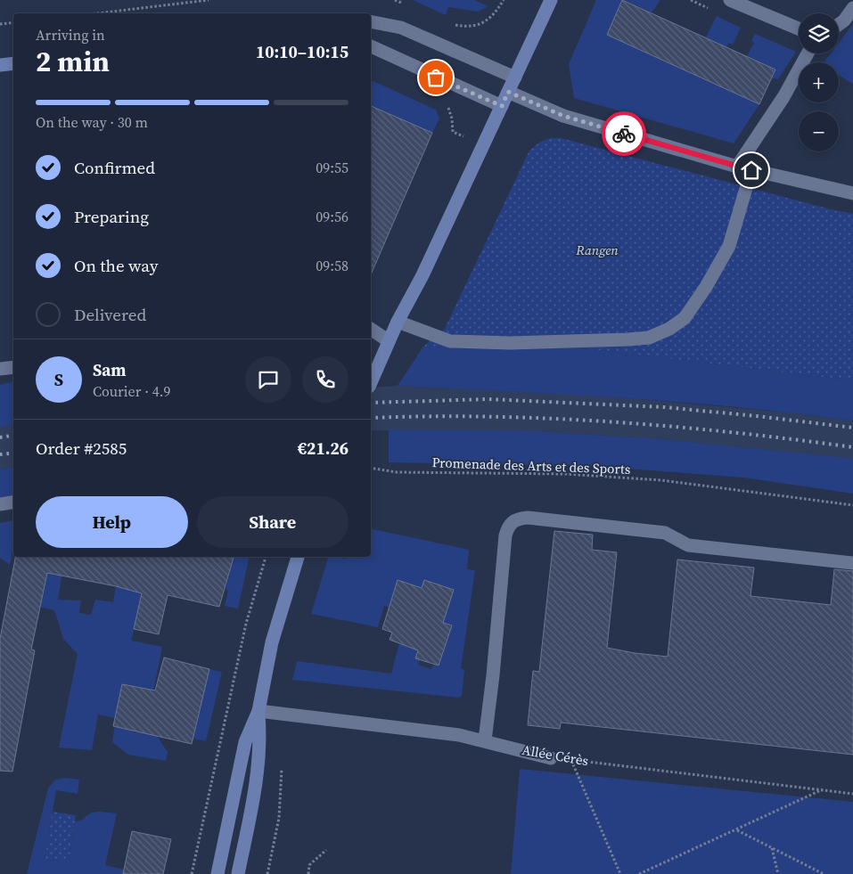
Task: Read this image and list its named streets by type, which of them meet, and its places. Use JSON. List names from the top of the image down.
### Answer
{
  "streets": {
    "street": ["Allée Cérès"],
    "path": ["Promenade des Arts et des Sports"]
  },
  "parks": ["Rangen"],
  "page": {
    "map_buttons": ["+", "−"],
    "heading": ["2 min", "Arriving in", "10:10–10:15"],
    "panel": [
      "Sam",
      "Courier · 4.9",
      "Order #2585",
      "€21.26"
    ],
    "bar": "On the way · 30 m",
    "list": [
      ["Confirmed", "09:55"],
      ["Preparing", "09:56"],
      ["On the way", "09:58"],
      "Delivered"
    ],
    "round": "S",
    "buttons": ["Help", "Share"]
  }
}
